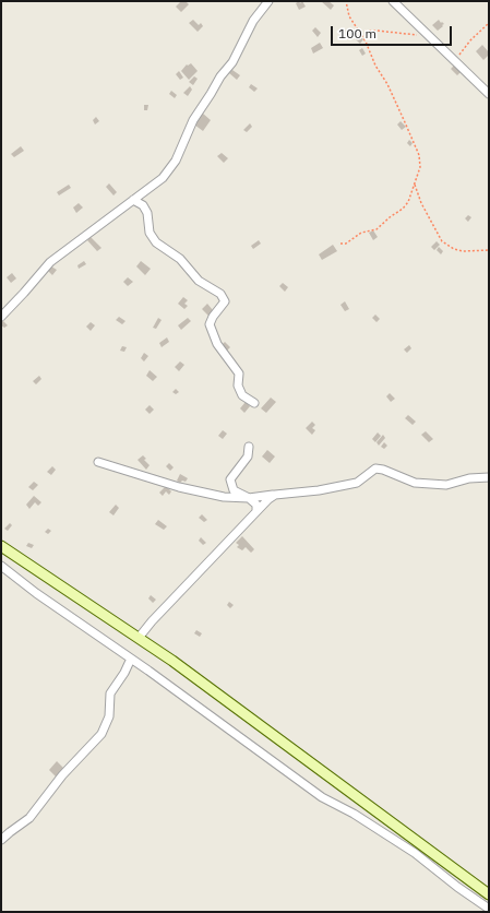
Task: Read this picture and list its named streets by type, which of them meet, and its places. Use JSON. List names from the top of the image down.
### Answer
{
  "scale_bar": "100 m"
}
